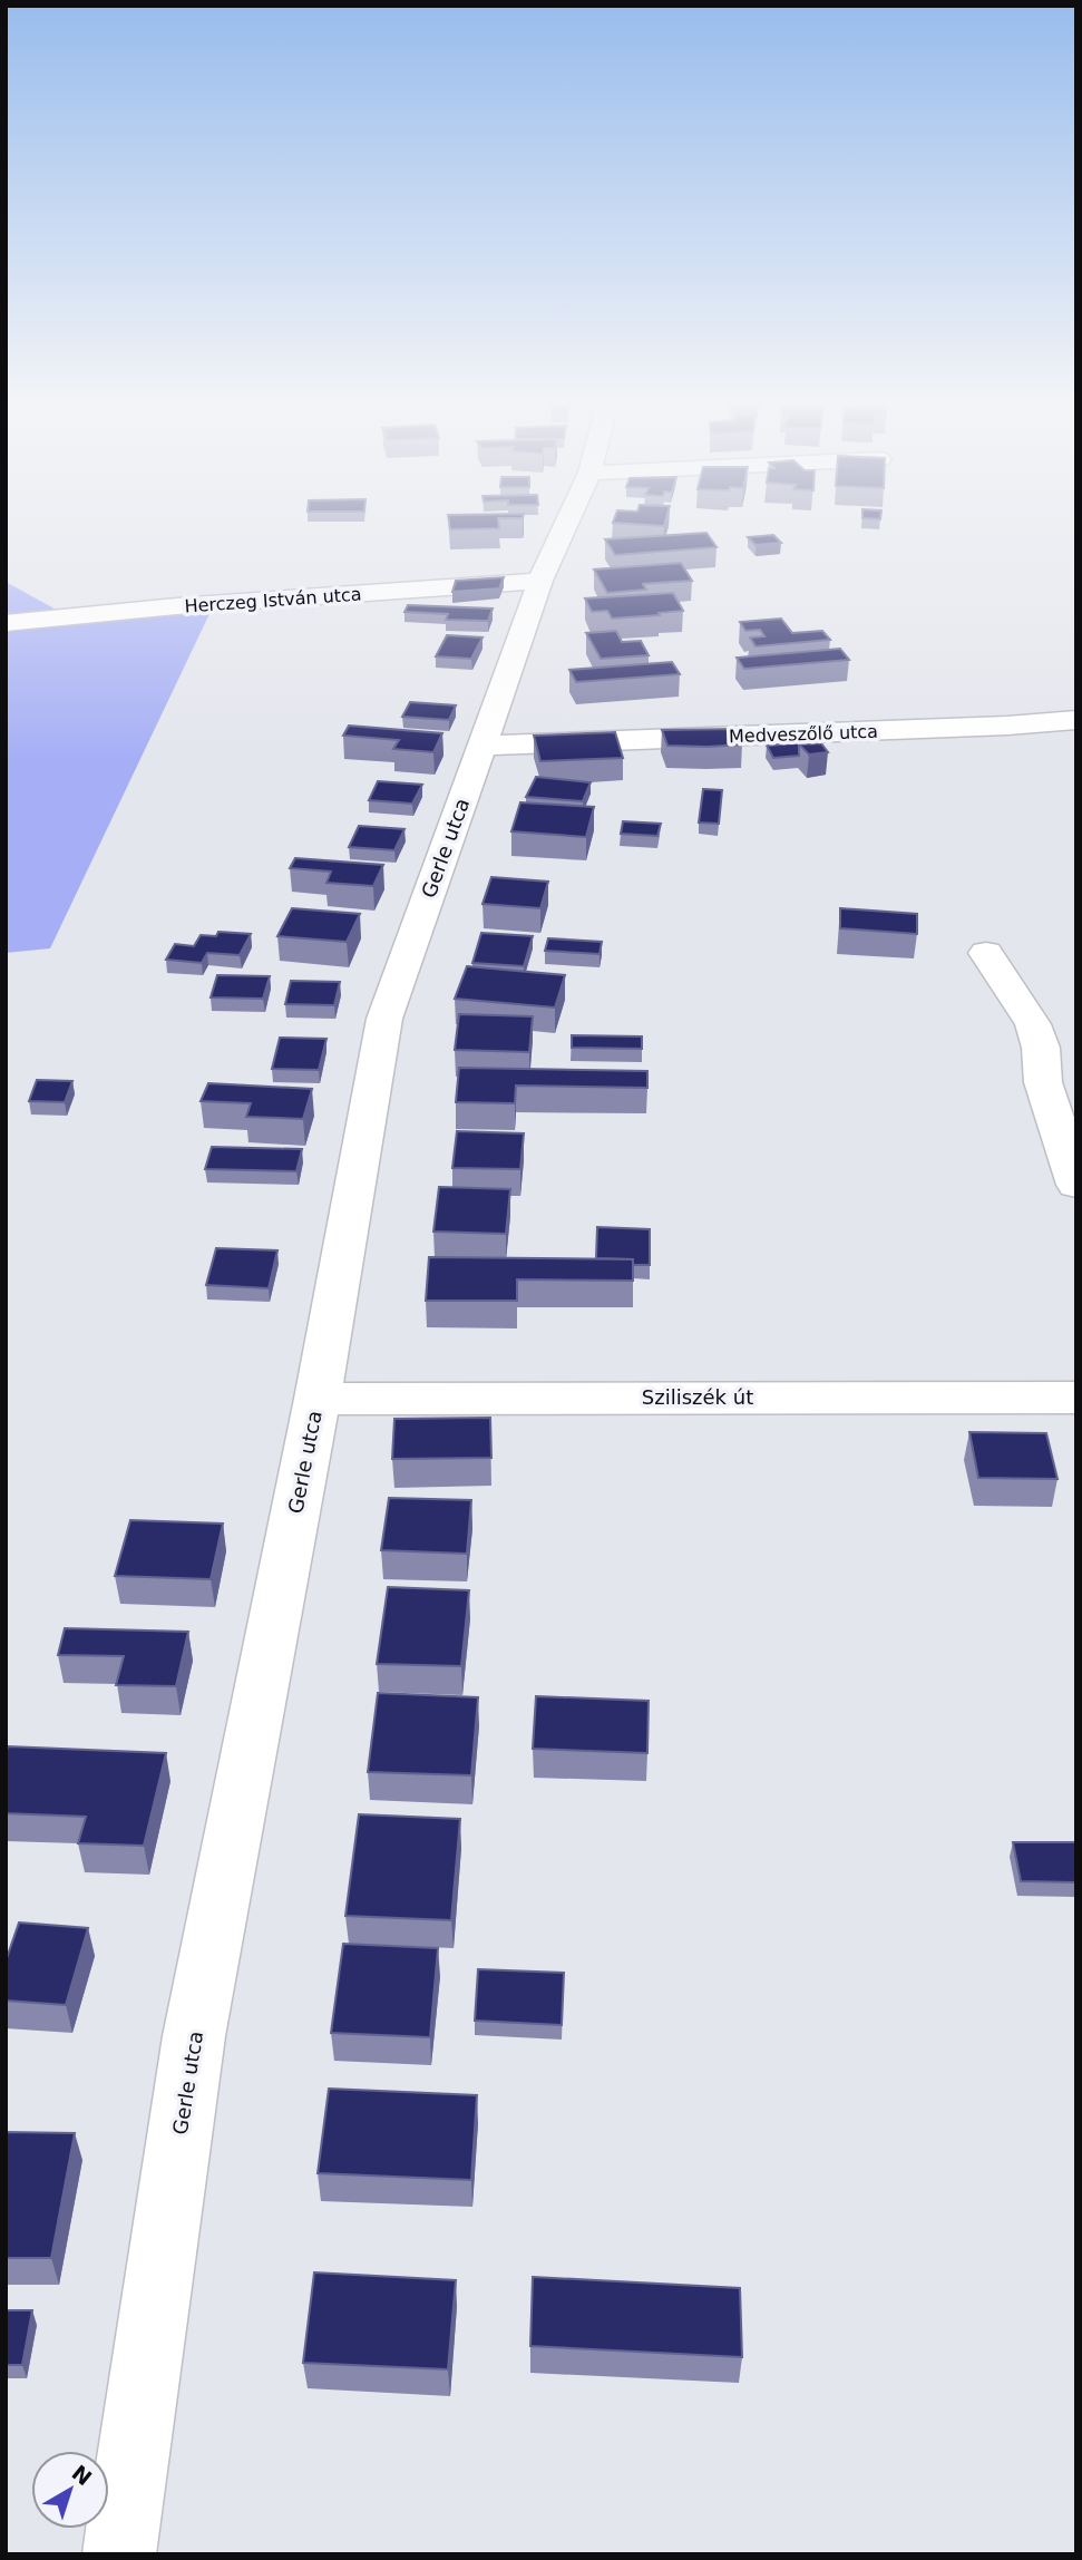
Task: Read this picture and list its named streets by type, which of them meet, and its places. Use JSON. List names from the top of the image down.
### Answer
{
  "streets": {
    "street": [
      "Herczeg István utca",
      "Medveszőlő utca",
      "Gerle utca",
      "Sziliszék út"
    ]
  },
  "crossings": [
    ["Herczeg István utca", "Gerle utca"],
    ["Medveszőlő utca", "Gerle utca"],
    ["Gerle utca", "Sziliszék út"]
  ],
  "north": "top right"
}
